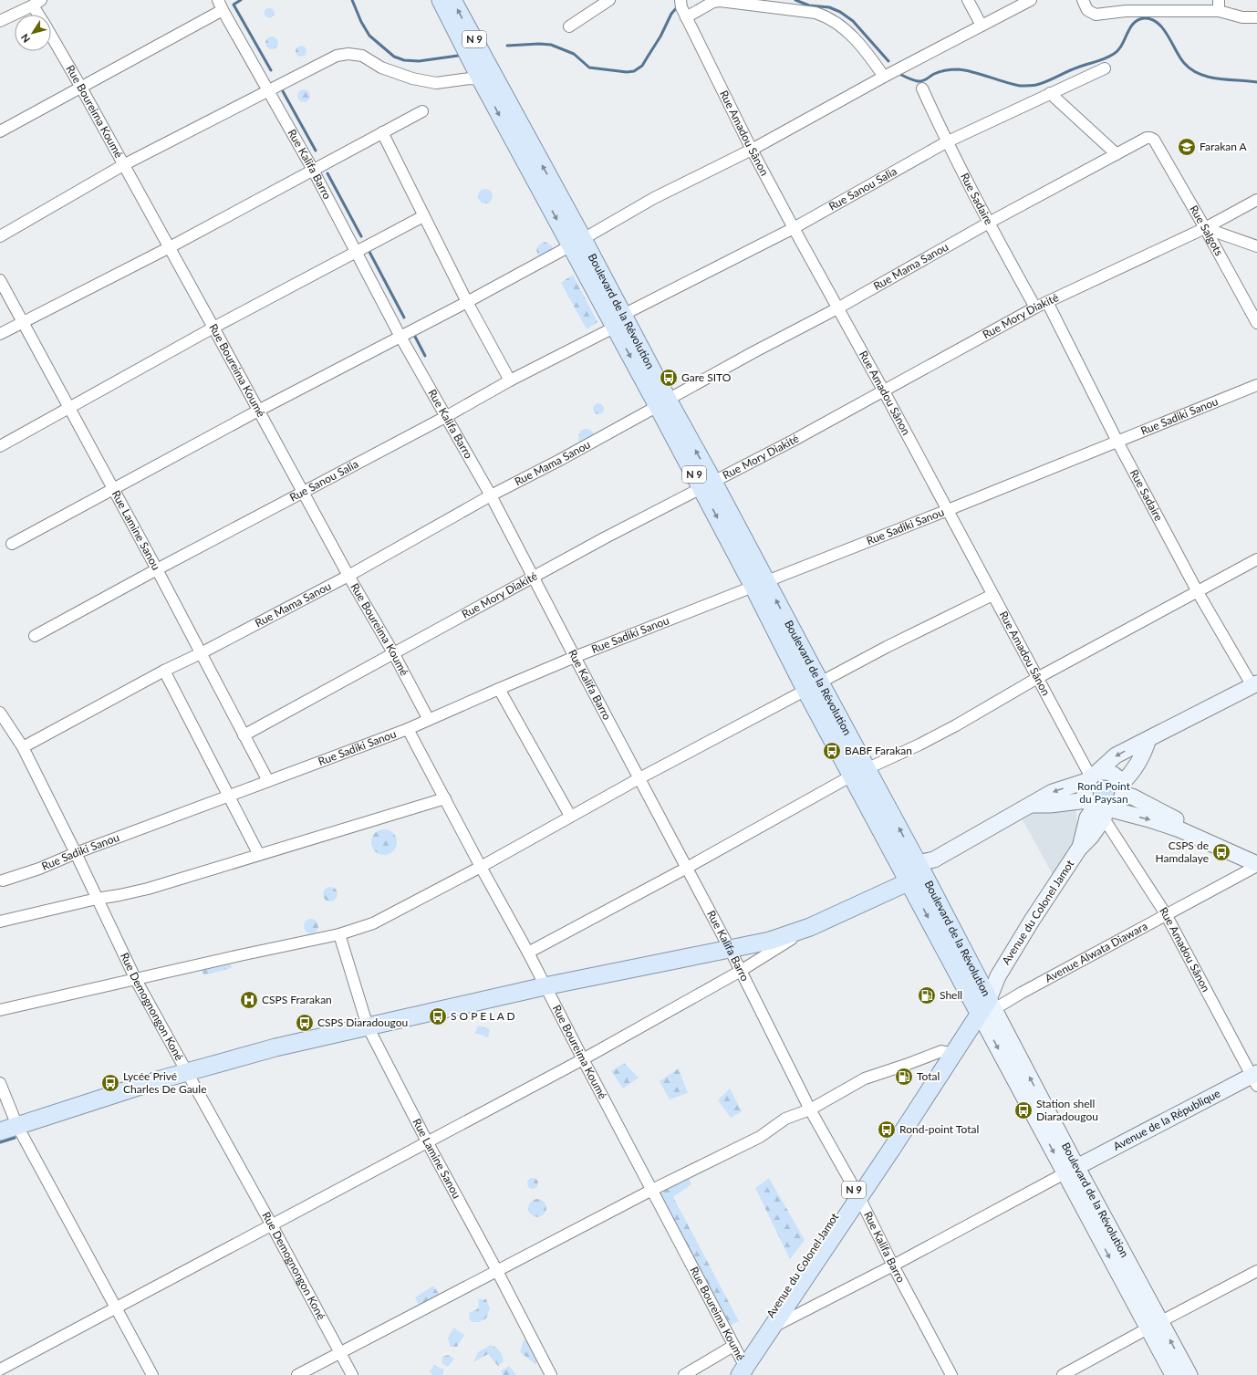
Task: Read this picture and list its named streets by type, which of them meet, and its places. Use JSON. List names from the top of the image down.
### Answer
{
  "streets": {
    "main road": [
      "N 9",
      "Boulevard de la Révolution",
      "Avenue du Colonel Jamot",
      "Avenue de la République"
    ],
    "street": [
      "Rue Boureima Koumé",
      "Rue Amadou Sânon",
      "Rue Kalifa Barro",
      "Rue Sanou Salia",
      "Rue Sadaire",
      "Rue Salgots",
      "Rue Mama Sanou",
      "Rue Mory Diakité",
      "Rue Sadiki Sanou",
      "Rue Lamine Sanou",
      "Avenue Alwata Diawara",
      "Rue Demognongon Koné"
    ]
  },
  "crossings": [
    ["N 9", "Boulevard de la Révolution"],
    ["Rue Boureima Koumé", "Rue Sanou Salia"],
    ["Rue Boureima Koumé", "Rue Mama Sanou"],
    ["Rue Boureima Koumé", "Rue Mory Diakité"],
    ["Rue Boureima Koumé", "Rue Sadiki Sanou"],
    ["Rue Boureima Koumé", "Avenue du Colonel Jamot"],
    ["Rue Amadou Sânon", "Rue Sanou Salia"],
    ["Rue Amadou Sânon", "Rue Mama Sanou"],
    ["Rue Amadou Sânon", "Rue Mory Diakité"],
    ["Rue Amadou Sânon", "Rue Sadiki Sanou"],
    ["Rue Amadou Sânon", "Avenue du Colonel Jamot"],
    ["Rue Amadou Sânon", "Avenue Alwata Diawara"],
    ["Rue Amadou Sânon", "Avenue de la République"],
    ["Rue Kalifa Barro", "Rue Sanou Salia"],
    ["Rue Kalifa Barro", "Rue Mama Sanou"],
    ["Rue Kalifa Barro", "Rue Mory Diakité"],
    ["Rue Kalifa Barro", "Rue Sadiki Sanou"],
    ["Rue Kalifa Barro", "Avenue du Colonel Jamot"],
    ["Rue Sanou Salia", "Rue Sadaire"],
    ["Rue Sanou Salia", "Boulevard de la Révolution"],
    ["Rue Sanou Salia", "Rue Lamine Sanou"],
    ["Rue Sadaire", "Rue Mama Sanou"],
    ["Rue Sadaire", "Rue Mory Diakité"],
    ["Rue Sadaire", "Rue Sadiki Sanou"],
    ["Rue Salgots", "Rue Mama Sanou"],
    ["Rue Salgots", "Rue Mory Diakité"],
    ["Rue Mama Sanou", "Boulevard de la Révolution"],
    ["Rue Mama Sanou", "Rue Lamine Sanou"],
    ["Rue Mama Sanou", "Rue Demognongon Koné"],
    ["Boulevard de la Révolution", "Rue Mory Diakité"],
    ["Boulevard de la Révolution", "Rue Sadiki Sanou"],
    ["Boulevard de la Révolution", "Avenue du Colonel Jamot"],
    ["Boulevard de la Révolution", "Avenue Alwata Diawara"],
    ["Boulevard de la Révolution", "Avenue de la République"],
    ["Rue Mory Diakité", "Rue Lamine Sanou"],
    ["Rue Sadiki Sanou", "Rue Lamine Sanou"],
    ["Rue Sadiki Sanou", "Rue Demognongon Koné"],
    ["Avenue du Colonel Jamot", "Avenue Alwata Diawara"]
  ],
  "parks": ["Rond Point du Paysan"],
  "places": {
    "school or university": ["Farakan A"],
    "bus stop": [
      "Gare SITO",
      "BABF Farakan",
      "CSPS de Hamdalaye",
      "S O P E L A D",
      "CSPS Diaradougou",
      "Lycée Privé Charles De Gaule",
      "Station shell Diaradougou",
      "Rond-point Total"
    ],
    "fuel station": ["Shell", "Total"],
    "hospital": ["CSPS Frarakan"]
  },
  "north": "bottom left"
}
